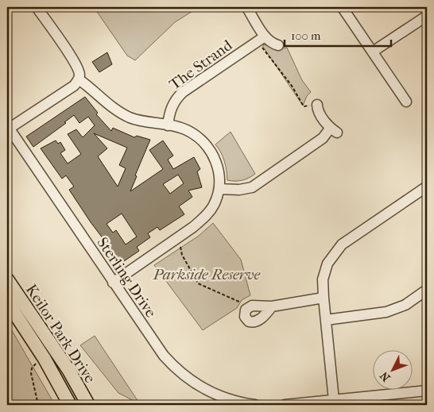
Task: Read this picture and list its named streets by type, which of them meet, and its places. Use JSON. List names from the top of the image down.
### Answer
{
  "streets": {
    "main road": ["Keilor Park Drive"],
    "street": ["The Strand", "Sterling Drive"]
  },
  "parks": ["Parkside Reserve"],
  "scale_bar": "100 m",
  "north": "bottom left"
}
